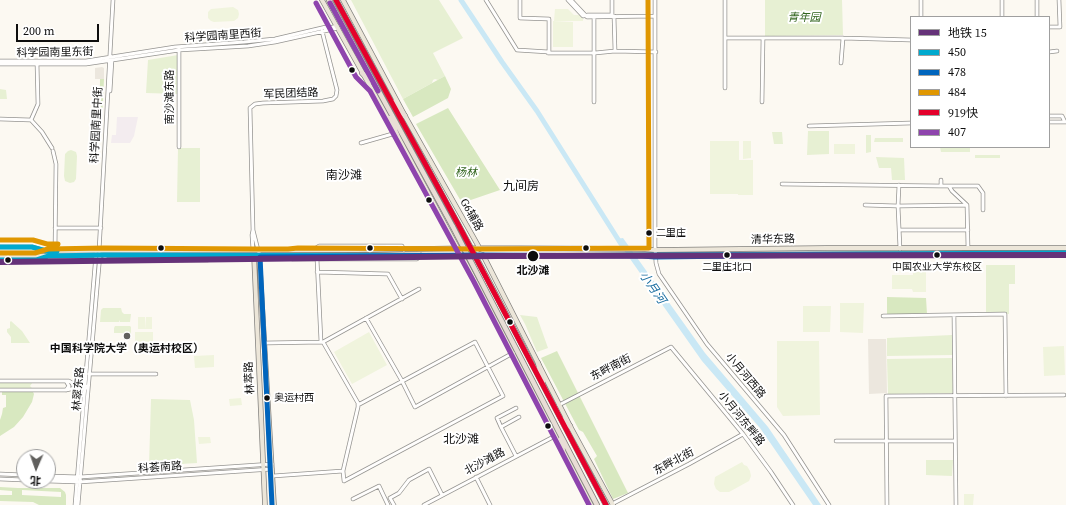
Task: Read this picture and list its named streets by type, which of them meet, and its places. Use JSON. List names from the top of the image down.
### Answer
{
  "streets": {
    "main road": ["G6辅路", "清华东路", "林萃路"],
    "street": [
      "科学园南里西街",
      "科学园南里东街",
      "军民团结路",
      "南沙滩东路",
      "科学园南里中街",
      "东畔南街",
      "小月河西路",
      "林翠东路",
      "小月河东畔路",
      "北沙滩路",
      "东畔北街",
      "科荟南路"
    ]
  },
  "crossings": [
    ["科学园南里西街", "科学园南里东街"],
    ["科学园南里西街", "军民团结路"],
    ["科学园南里西街", "南沙滩东路"],
    ["科学园南里西街", "科学园南里中街"],
    ["科学园南里东街", "科学园南里中街"],
    ["军民团结路", "清华东路"],
    ["军民团结路", "林萃路"],
    ["科学园南里中街", "清华东路"],
    ["科学园南里中街", "林翠东路"],
    ["G6辅路", "清华东路"],
    ["G6辅路", "东畔南街"],
    ["G6辅路", "东畔北街"],
    ["清华东路", "小月河西路"],
    ["清华东路", "林萃路"],
    ["清华东路", "林翠东路"],
    ["东畔南街", "小月河东畔路"],
    ["林萃路", "科荟南路"],
    ["林翠东路", "科荟南路"],
    ["小月河东畔路", "东畔北街"]
  ],
  "districts": ["南沙滩", "九间房", "北沙滩"],
  "water": ["小月河"],
  "parks": ["青年园", "杨林"],
  "places": [
    "二里庄",
    "二里庄北口",
    "中国农业大学东校区",
    "北沙滩",
    "中国科学院大学（奥运村校区）",
    "奥运村西"
  ],
  "lines": [
    "transit line 484",
    "transit line 919快",
    "transit line 407",
    "transit line 450",
    "metro line 15",
    "transit line 478"
  ],
  "legend": [
    "地铁 15",
    "450",
    "478",
    "484",
    "919快",
    "407"
  ],
  "scale_bar": "200 m",
  "north": "bottom"
}
